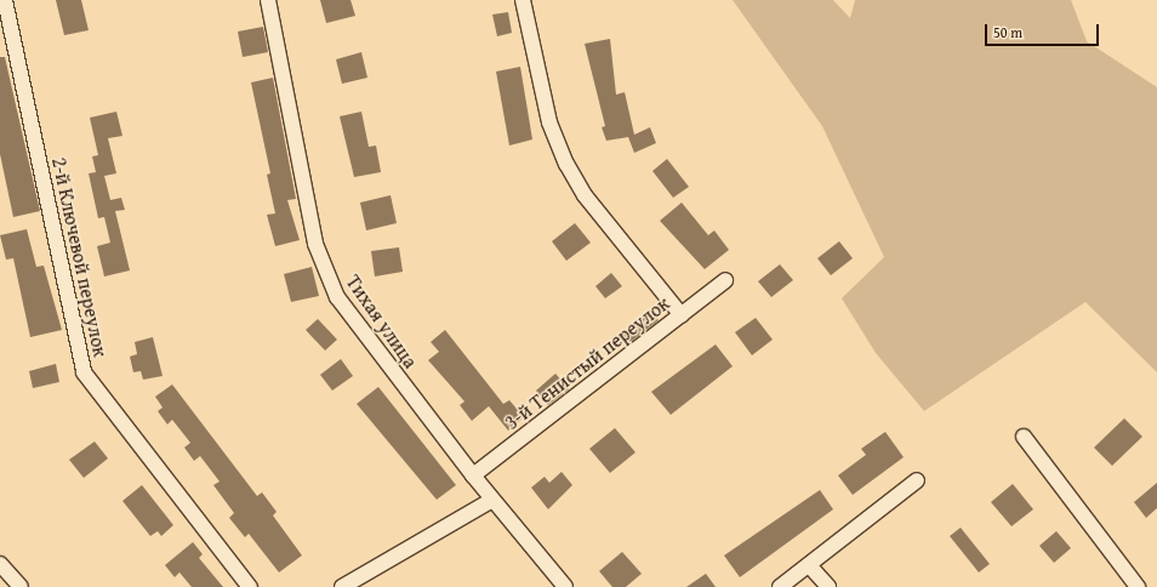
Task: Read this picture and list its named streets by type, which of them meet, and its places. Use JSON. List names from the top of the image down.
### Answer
{
  "streets": {
    "street": ["2-й Ключевой переулок", "Тихая улица", "3-й Тенистый переулок"]
  },
  "crossings": [
    ["Тихая улица", "3-й Тенистый переулок"]
  ],
  "scale_bar": "50 m"
}
